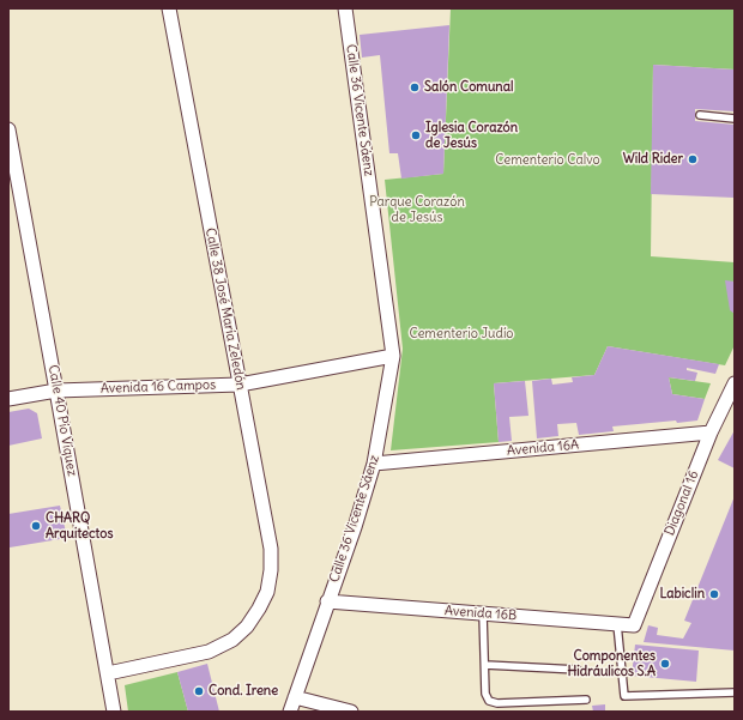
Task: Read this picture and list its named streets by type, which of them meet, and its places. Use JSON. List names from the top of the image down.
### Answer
{
  "streets": {
    "street": [
      "Calle 36 Vicente Sáenz",
      "Calle 38 José María Zeledón",
      "Avenida 16 Campos",
      "Calle 40 Pío Víquez",
      "Avenida 16A",
      "Diagonal 16",
      "Avenida 16B"
    ]
  },
  "crossings": [
    ["Calle 36 Vicente Sáenz", "Avenida 16 Campos"],
    ["Calle 36 Vicente Sáenz", "Avenida 16A"],
    ["Calle 36 Vicente Sáenz", "Avenida 16B"],
    ["Calle 38 José María Zeledón", "Avenida 16 Campos"],
    ["Calle 38 José María Zeledón", "Calle 40 Pío Víquez"],
    ["Avenida 16 Campos", "Calle 40 Pío Víquez"],
    ["Avenida 16A", "Diagonal 16"],
    ["Diagonal 16", "Avenida 16B"]
  ],
  "parks": ["Cementerio Calvo", "Parque Corazón de Jesús", "Cementerio Judío"],
  "places": [
    "Salón Comunal",
    "Iglesia Corazón de Jesús",
    "Wild Rider",
    "CHARQ Arquitectos",
    "Labiclin",
    "Componentes Hidráulicos S.A",
    "Cond. Irene"
  ]
}
